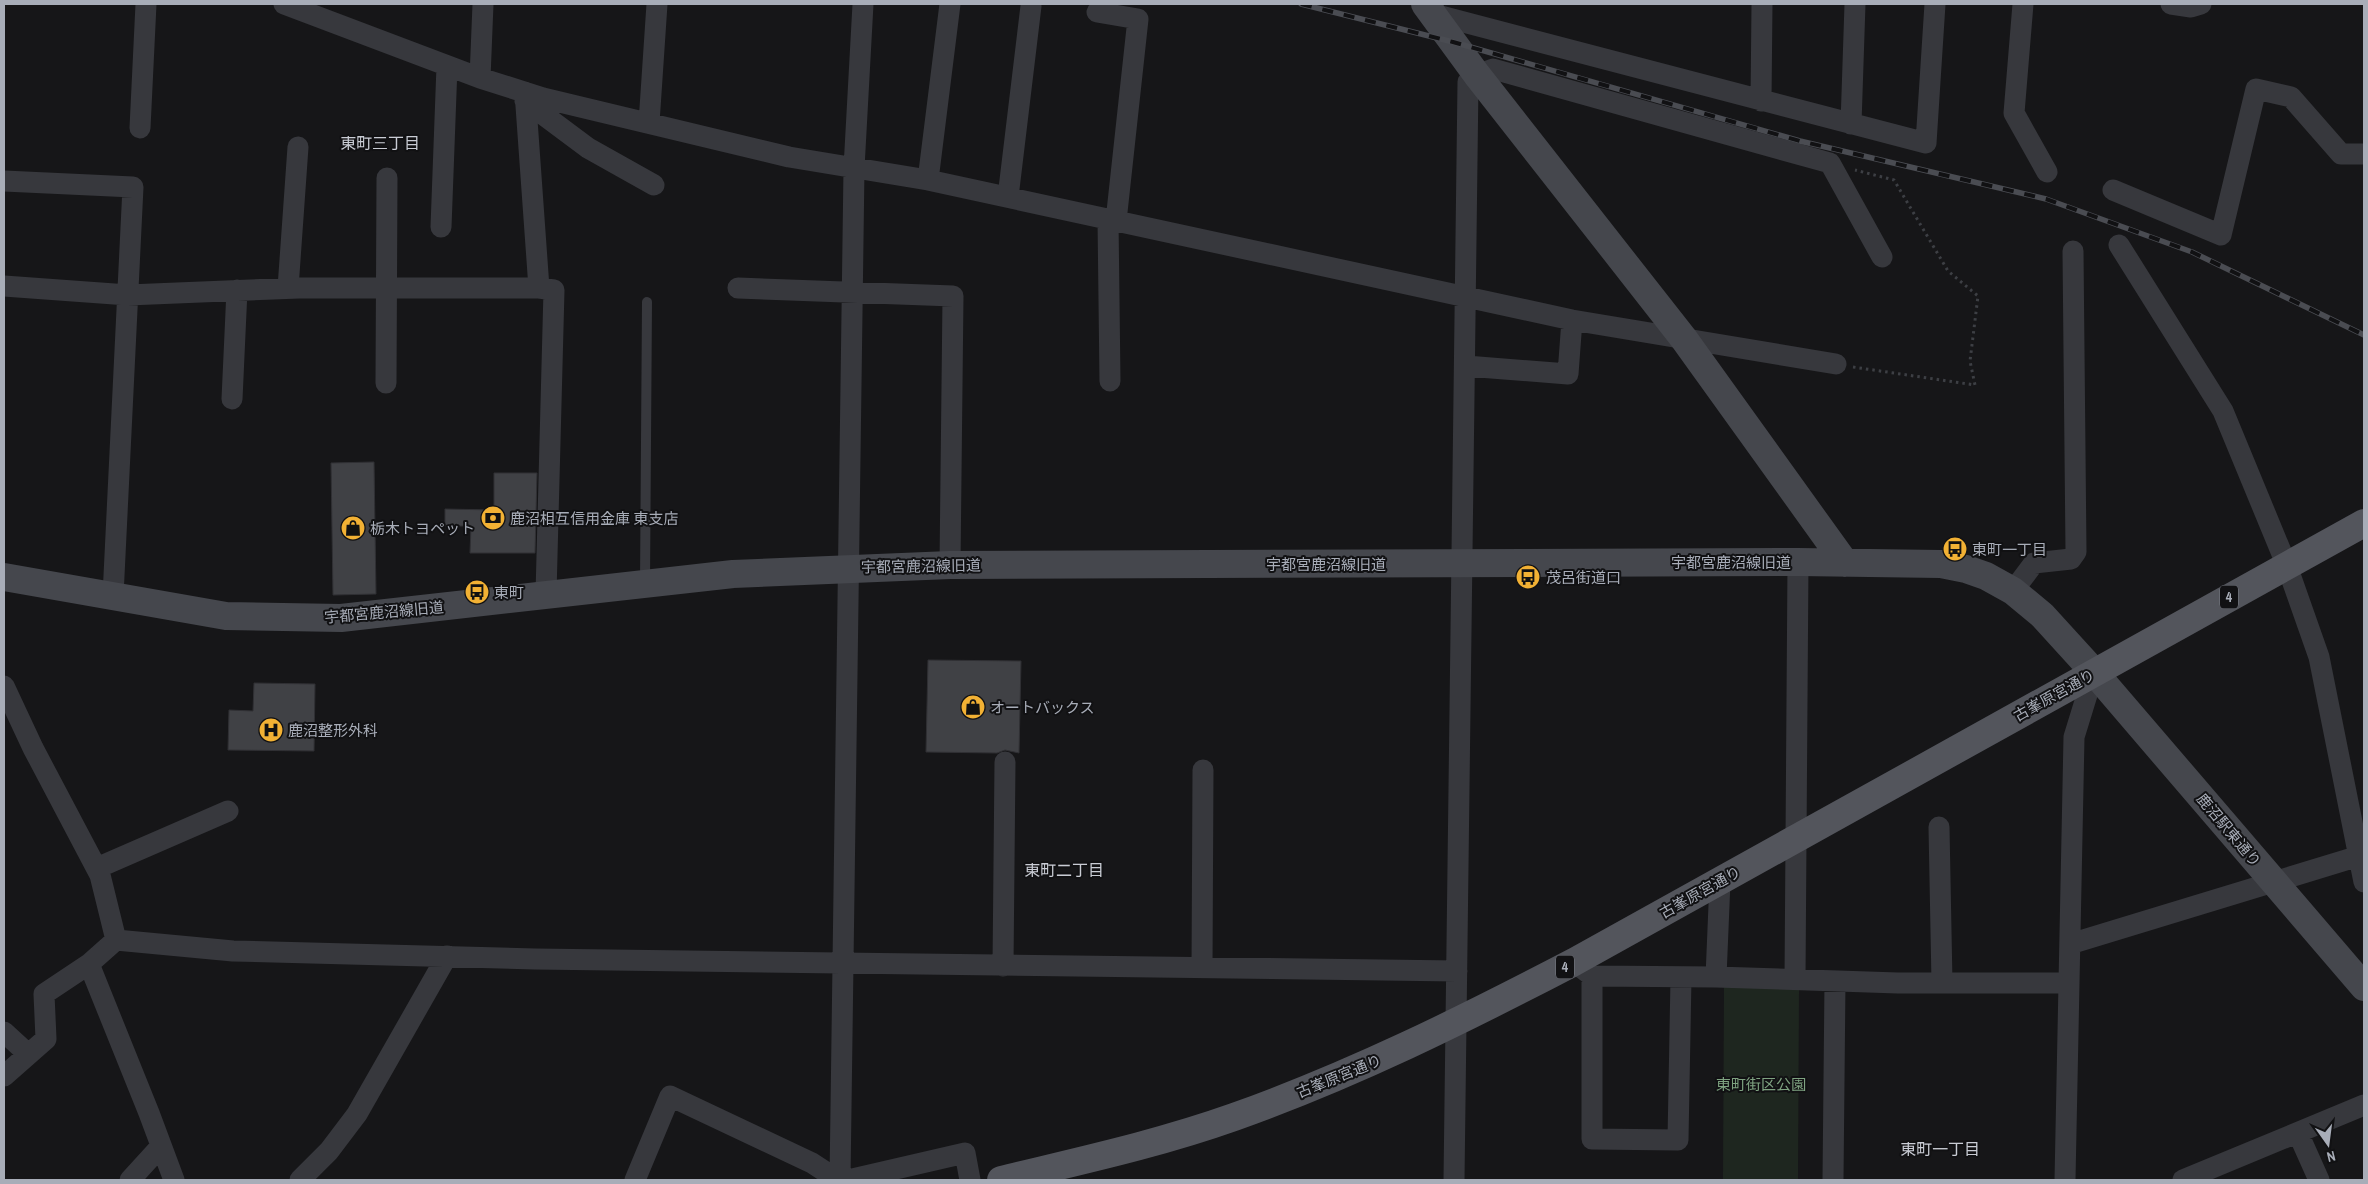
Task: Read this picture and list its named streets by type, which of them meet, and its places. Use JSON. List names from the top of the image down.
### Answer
{
  "streets": {
    "main road": ["4", "古峯原宮通り"],
    "street": ["宇都宮鹿沼線旧道", "鹿沼駅東通り"]
  },
  "crossings": [
    ["宇都宮鹿沼線旧道", "鹿沼駅東通り"],
    ["古峯原宮通り", "鹿沼駅東通り"]
  ],
  "districts": ["東町三丁目", "東町二丁目", "東町一丁目"],
  "parks": ["東町街区公園"],
  "places": {
    "bank": ["鹿沼相互信用金庫 東支店"],
    "shop": ["栃木トヨペット", "オートバックス"],
    "bus stop": ["東町一丁目", "茂呂街道口", "東町"],
    "hospital": ["鹿沼整形外科"]
  },
  "north": "bottom"
}
